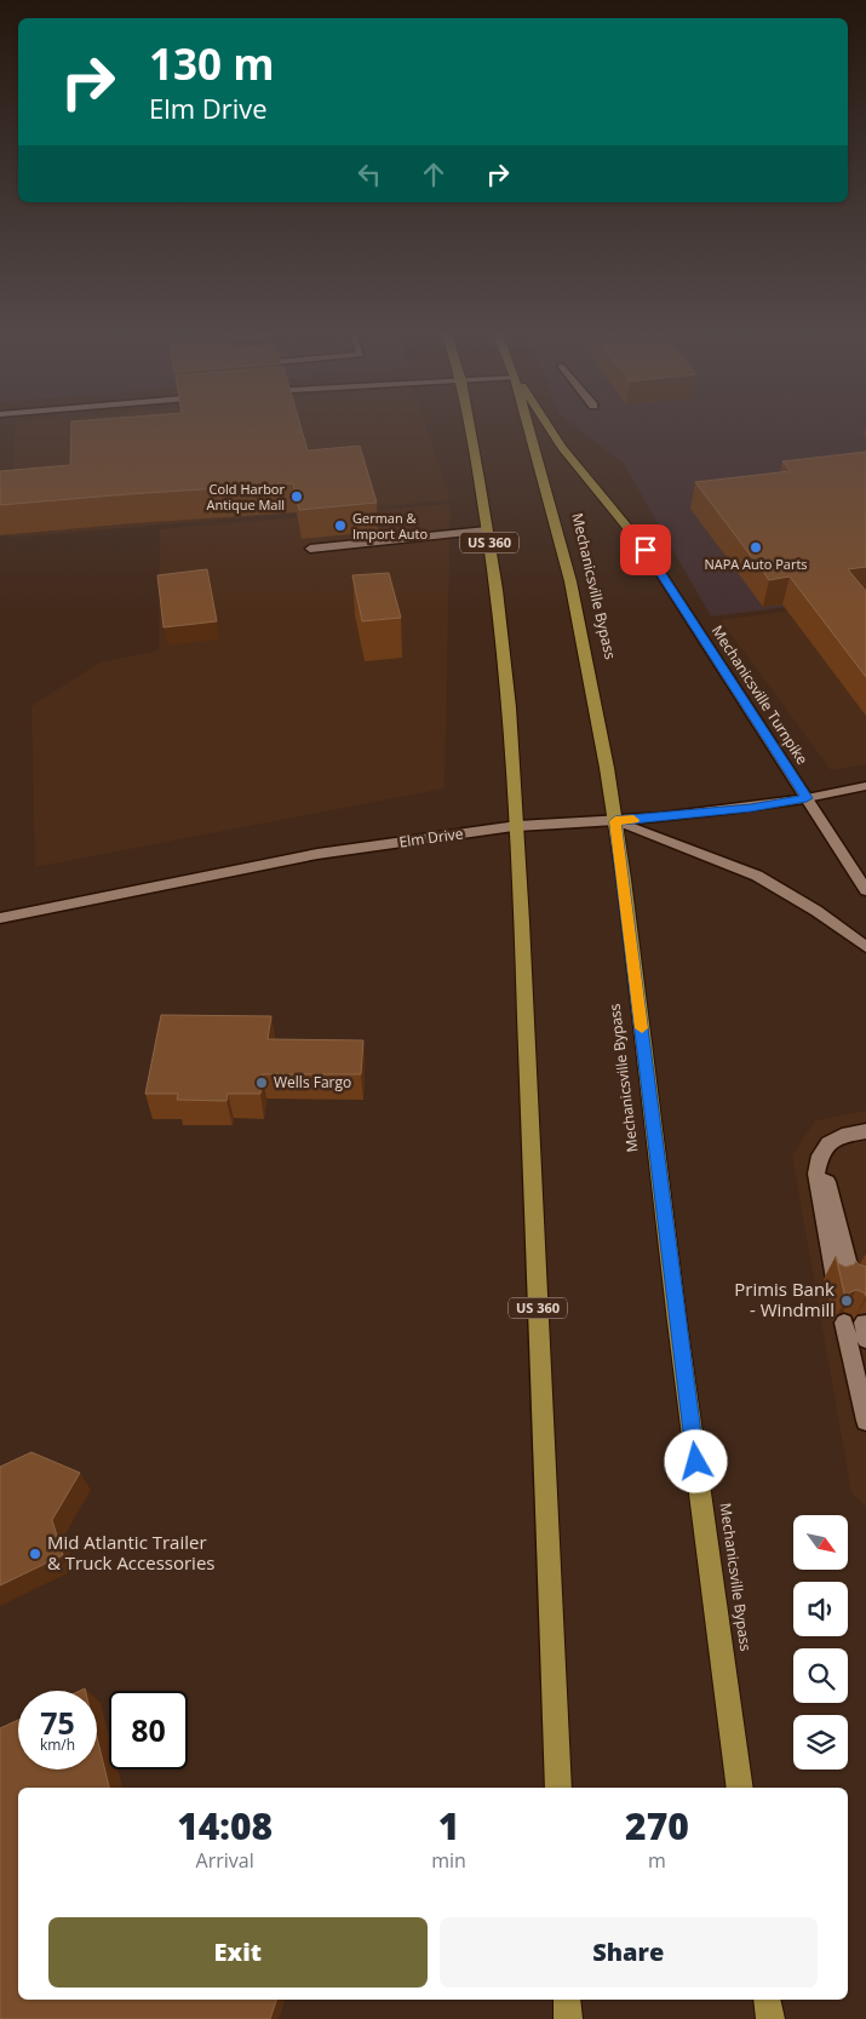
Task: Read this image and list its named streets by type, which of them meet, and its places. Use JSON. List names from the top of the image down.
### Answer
{
  "streets": {
    "highway": ["US 360", "Mechanicsville Bypass"],
    "main road": ["Mechanicsville Turnpike", "Elm Drive"]
  },
  "crossings": [
    ["US 360", "Elm Drive"],
    ["Mechanicsville Bypass", "Elm Drive"],
    ["Mechanicsville Turnpike", "Elm Drive"]
  ],
  "places": [
    "Cold Harbor Antique Mall",
    "German & Import Auto",
    "NAPA Auto Parts",
    "Wells Fargo",
    "Primis Bank - Windmill",
    "Mid Atlantic Trailer & Truck Accessories"
  ],
  "north": "bottom right",
  "page": {
    "turn": ["130 m", "Elm Drive"],
    "speed": "75 km/h",
    "limit": "80",
    "eta": [
      "14:08",
      "Arrival",
      "1",
      "min",
      "270",
      "m"
    ],
    "buttons": ["Exit", "Share"]
  }
}
